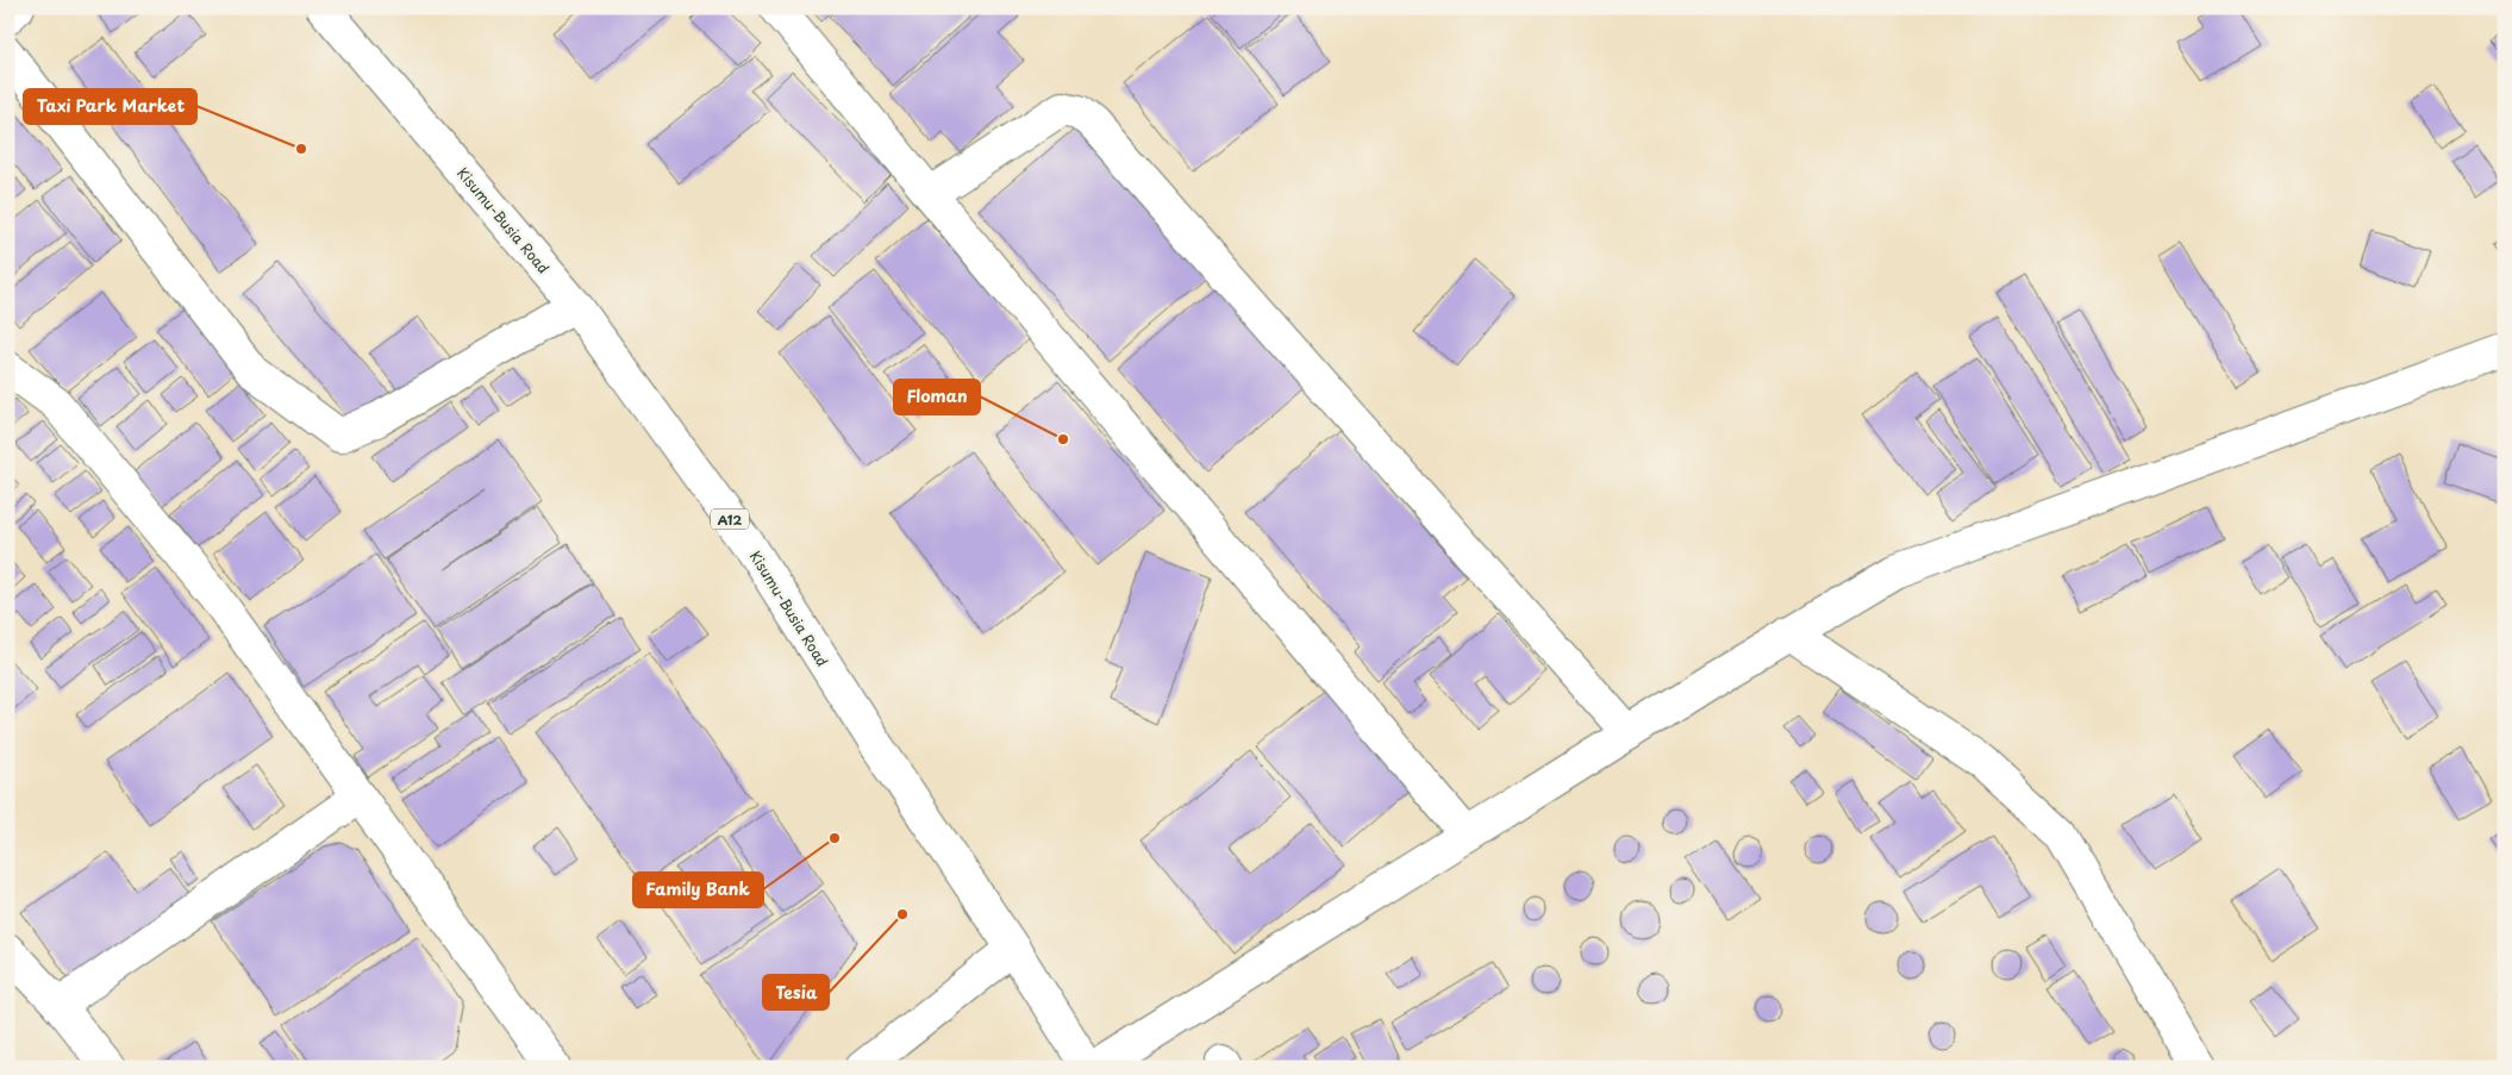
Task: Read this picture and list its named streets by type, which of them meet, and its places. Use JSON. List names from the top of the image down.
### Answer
{
  "streets": {
    "main road": ["Kisumu-Busia Road", "A12"]
  },
  "places": [
    "Taxi Park Market",
    "Floman",
    "Family Bank",
    "Tesia"
  ]
}
